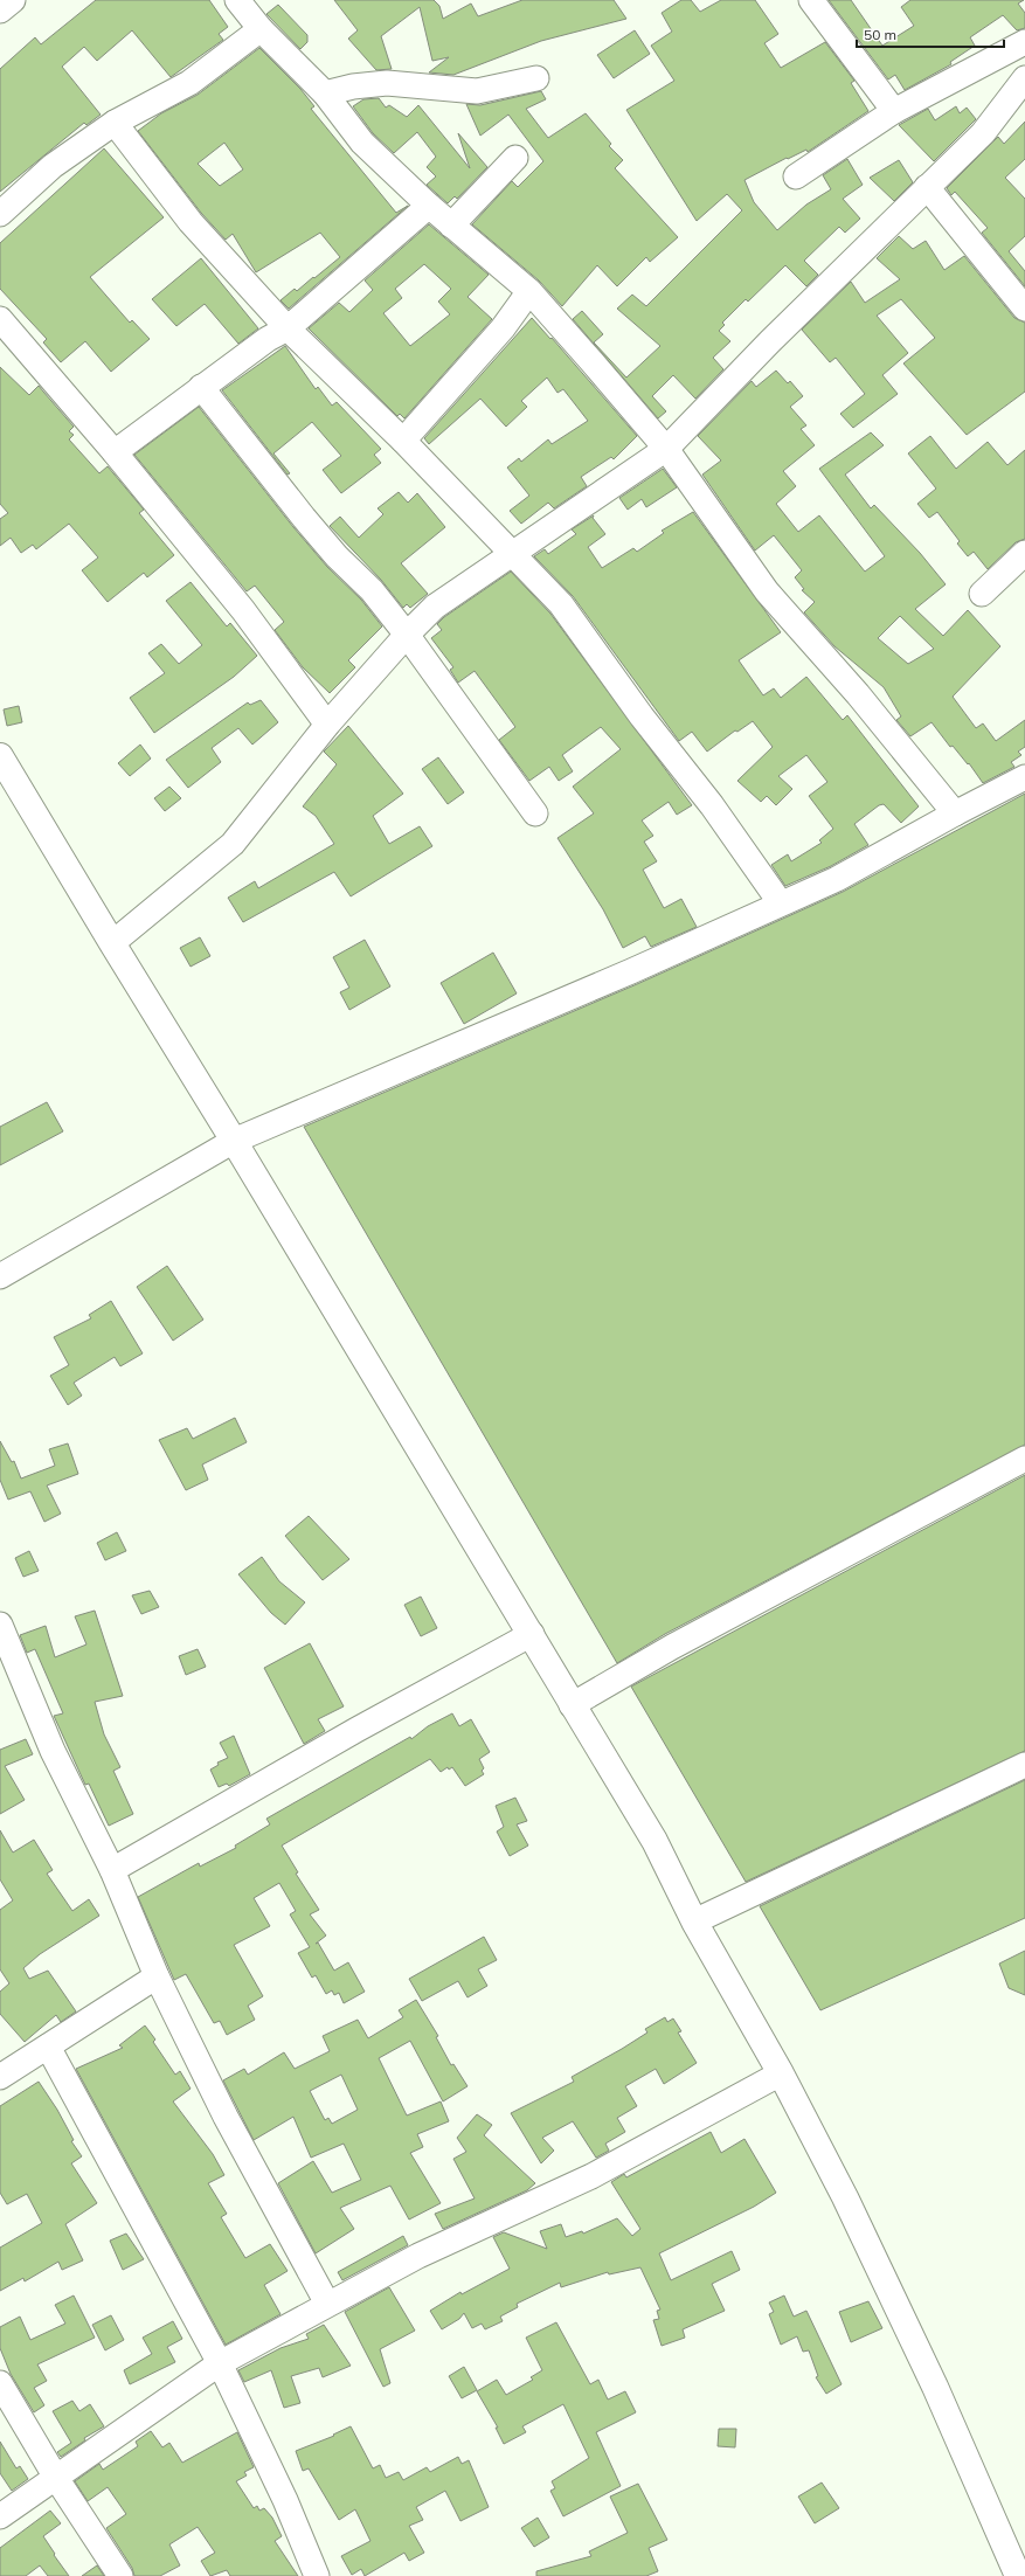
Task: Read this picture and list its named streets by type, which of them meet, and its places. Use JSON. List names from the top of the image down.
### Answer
{
  "scale_bar": "50 m"
}
